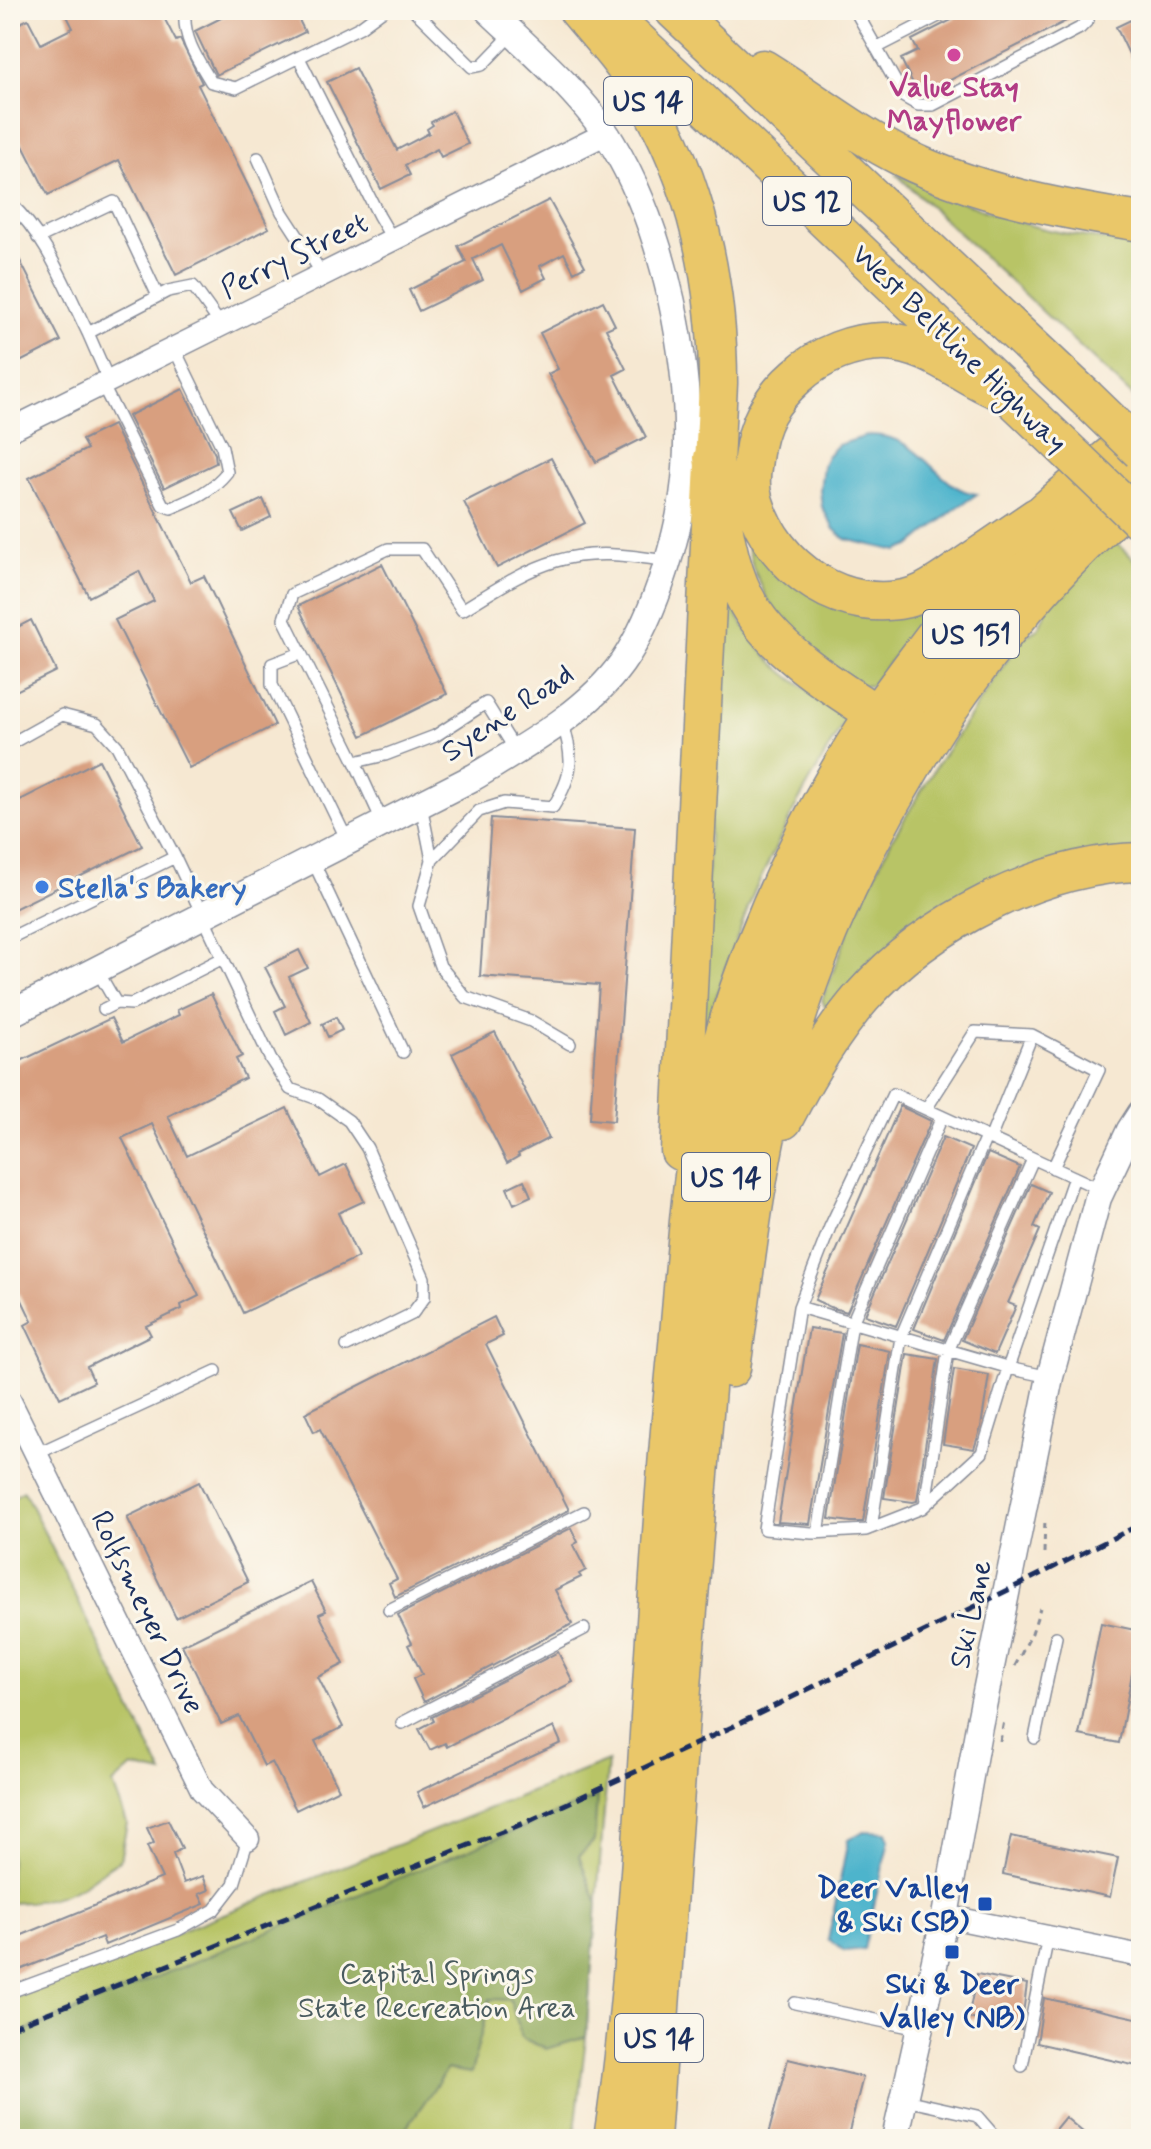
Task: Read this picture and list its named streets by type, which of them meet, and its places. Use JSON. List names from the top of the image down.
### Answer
{
  "streets": {
    "highway": ["US 14", "US 12", "West Beltline Highway"],
    "main road": ["US 151"],
    "street": [
      "Perry Street",
      "Syene Road",
      "Rolfsmeyer Drive",
      "Ski Lane"
    ]
  },
  "crossings": [
    ["US 14", "US 151"],
    ["Perry Street", "Syene Road"]
  ],
  "parks": ["Capital Springs State Recreation Area"],
  "places": {
    "other": ["Value Stay Mayflower", "Stella's Bakery"],
    "transit": ["Deer Valley & Ski (SB)", "Ski & Deer Valley (NB)"]
  }
}
